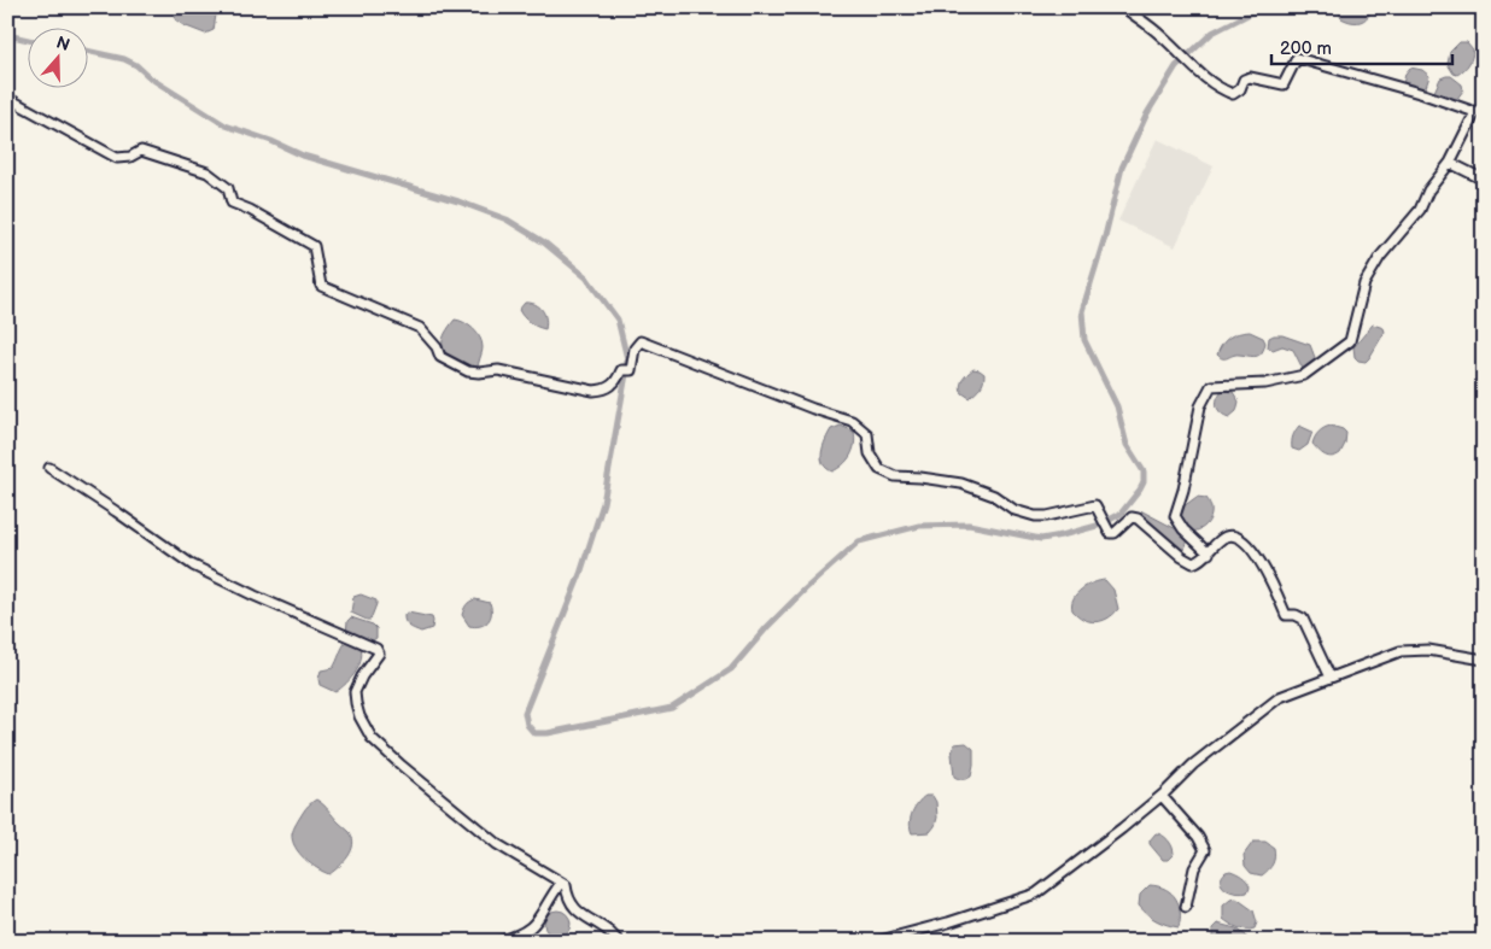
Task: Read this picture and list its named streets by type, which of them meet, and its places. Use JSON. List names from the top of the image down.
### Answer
{
  "scale_bar": "200 m",
  "north": "top"
}
